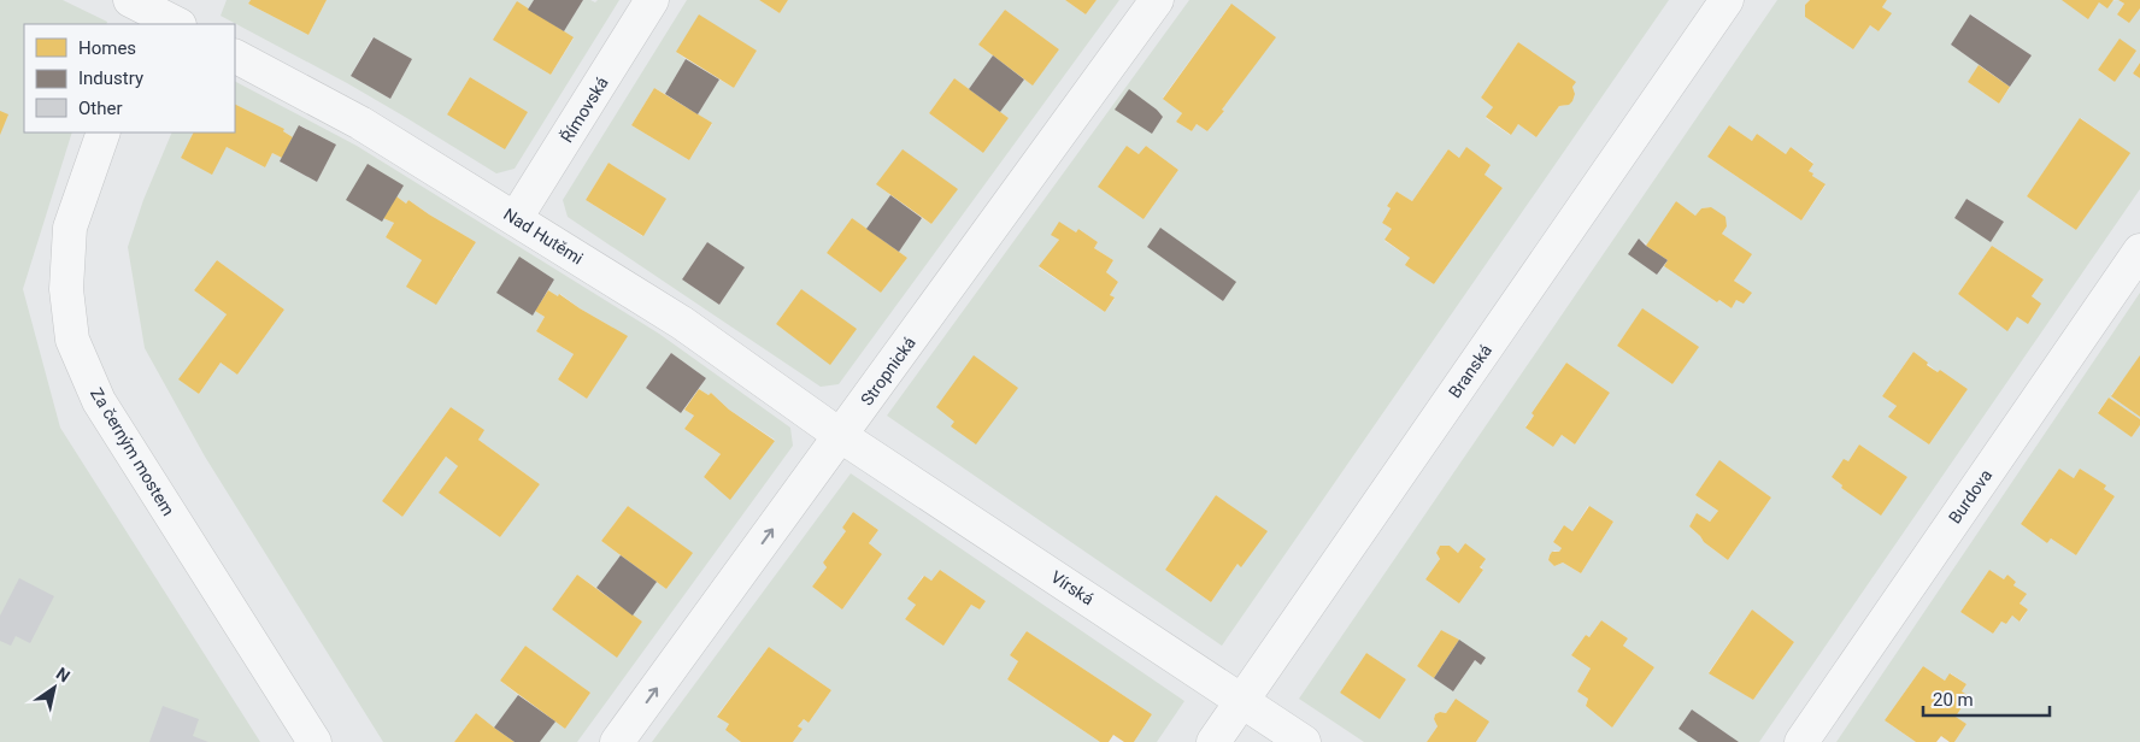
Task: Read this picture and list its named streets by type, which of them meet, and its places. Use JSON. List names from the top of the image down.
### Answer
{
  "streets": {
    "street": [
      "Římovská",
      "Nad Hutěmi",
      "Stropnická",
      "Branská",
      "Za černým mostem",
      "Burdova",
      "Vírská"
    ]
  },
  "crossings": [
    ["Římovská", "Nad Hutěmi"],
    ["Nad Hutěmi", "Stropnická"],
    ["Nad Hutěmi", "Vírská"],
    ["Stropnická", "Vírská"],
    ["Branská", "Vírská"]
  ],
  "one_way": ["Stropnická"],
  "legend": ["Homes", "Industry", "Other"],
  "scale_bar": "20 m",
  "north": "top right"
}
